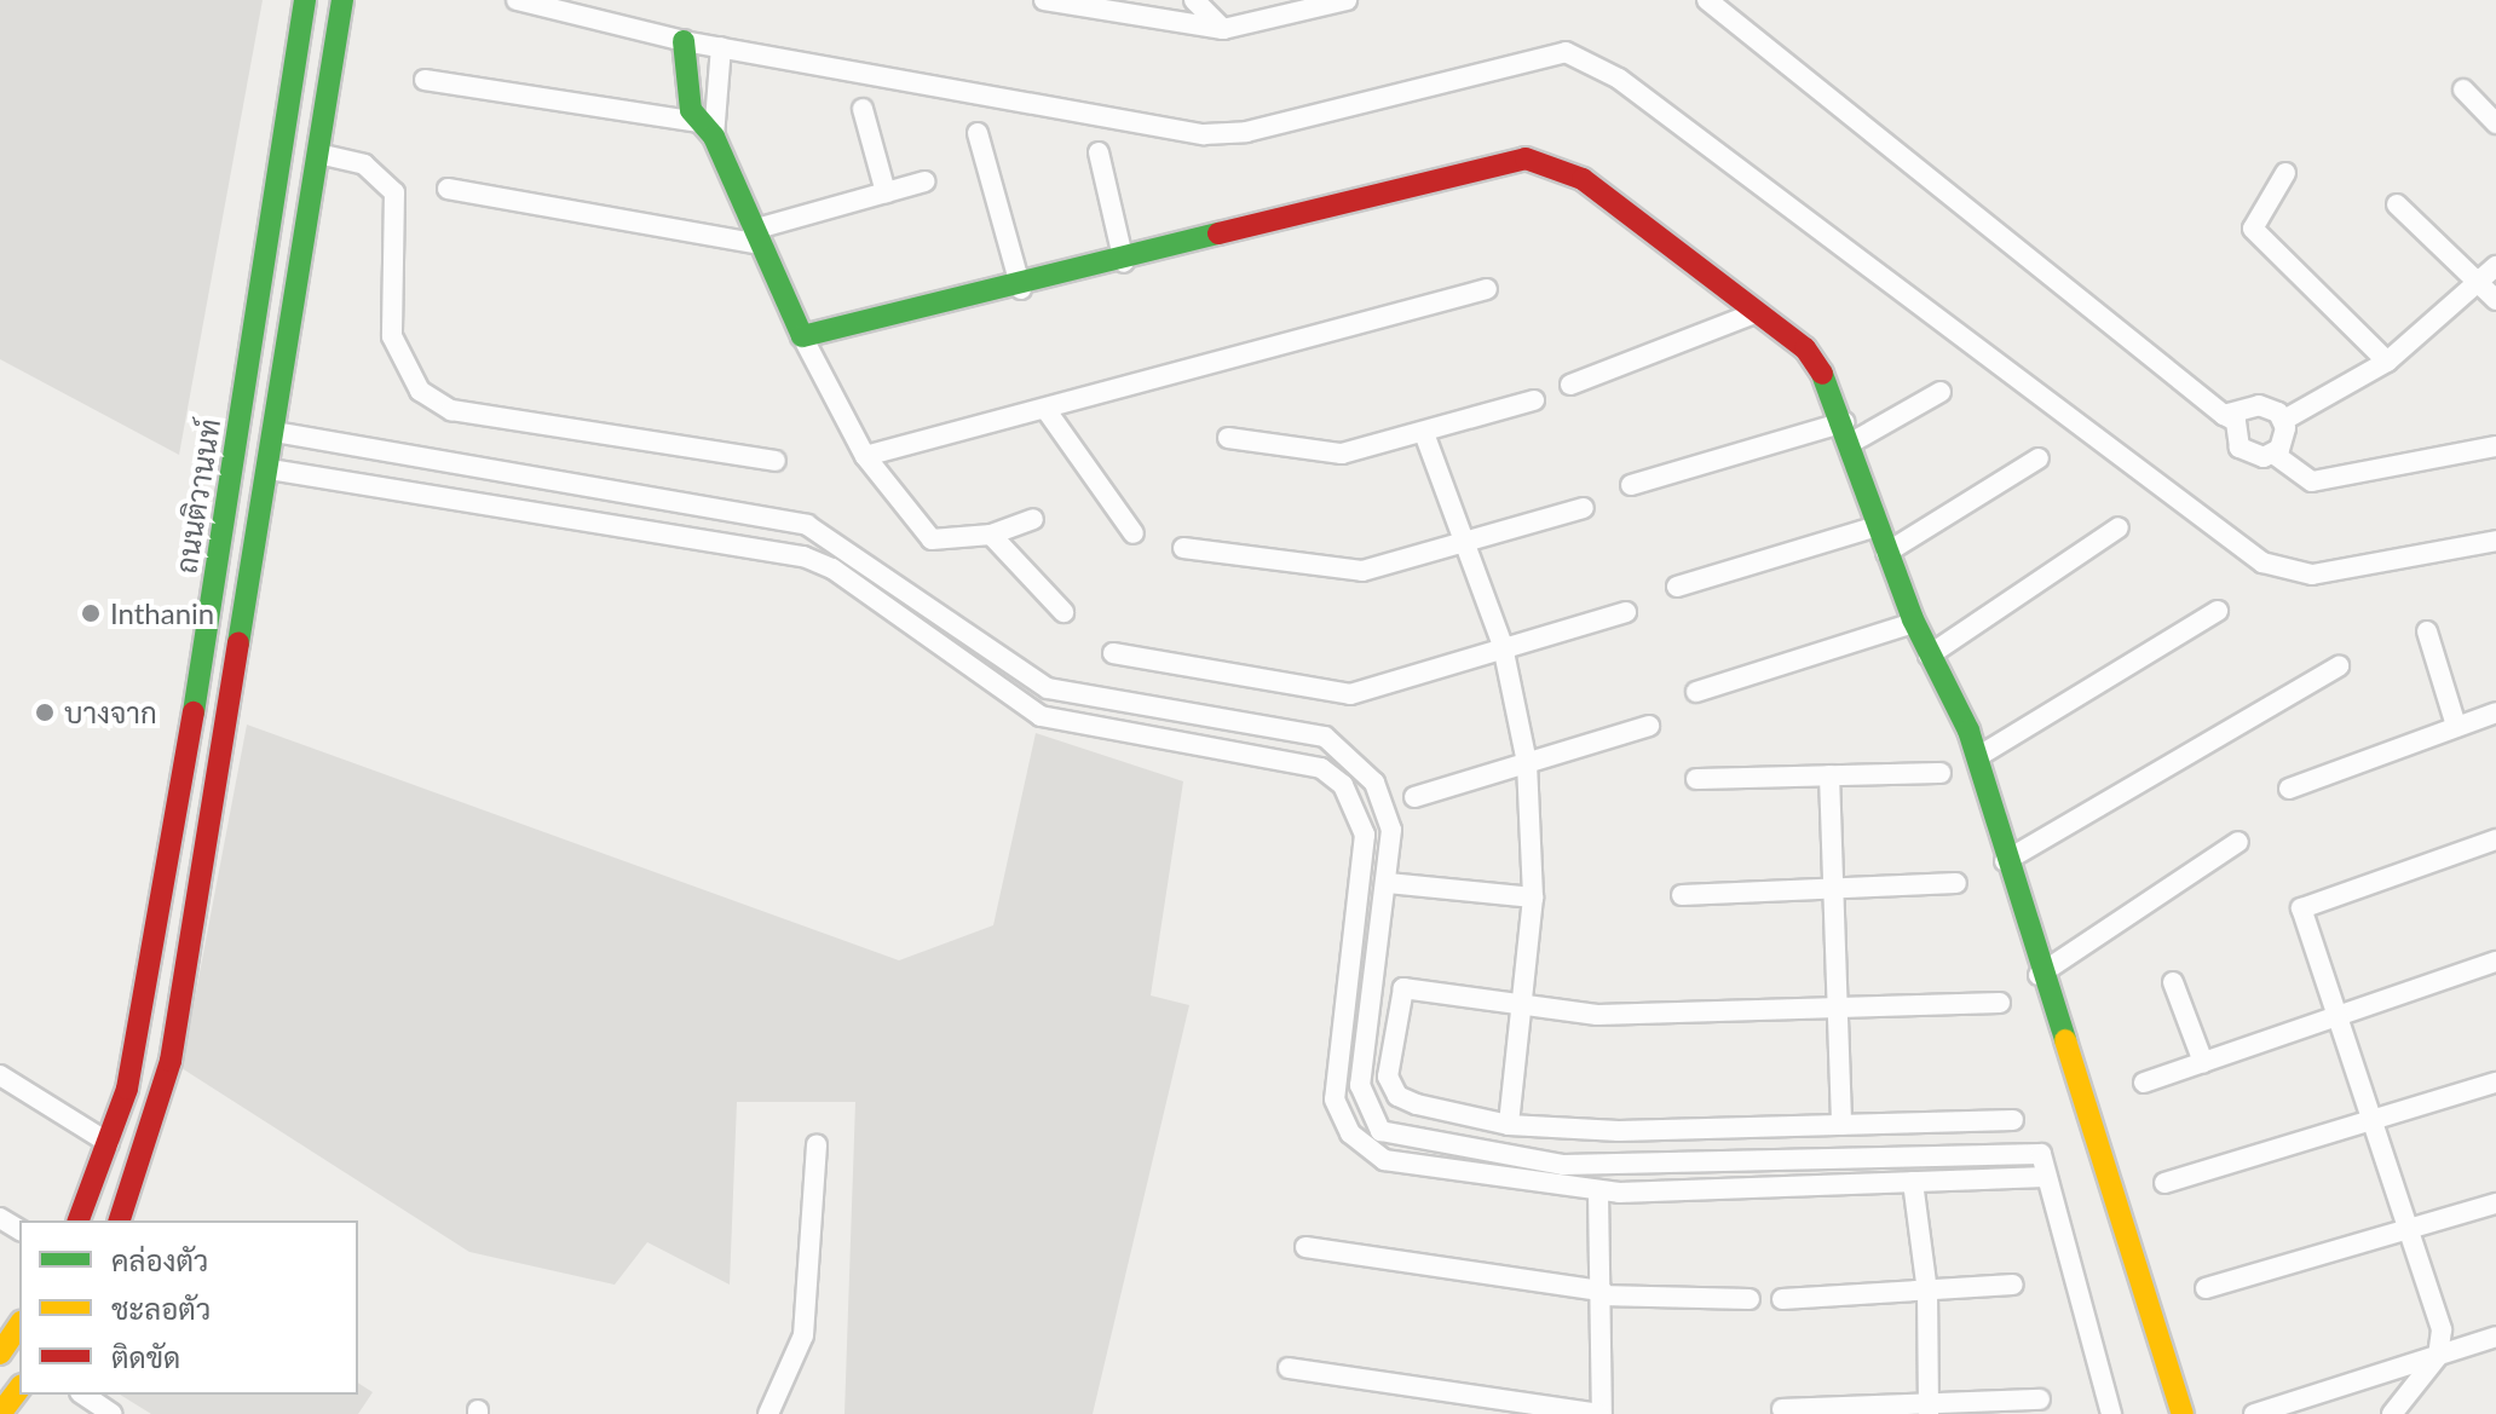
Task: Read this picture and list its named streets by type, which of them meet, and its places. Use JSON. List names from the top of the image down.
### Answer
{
  "streets": {
    "main road": ["ถนนติวานนท์"]
  },
  "places": ["Inthanin", "บางจาก"],
  "legend": ["คล่องตัว", "ชะลอตัว", "ติดขัด"]
}
